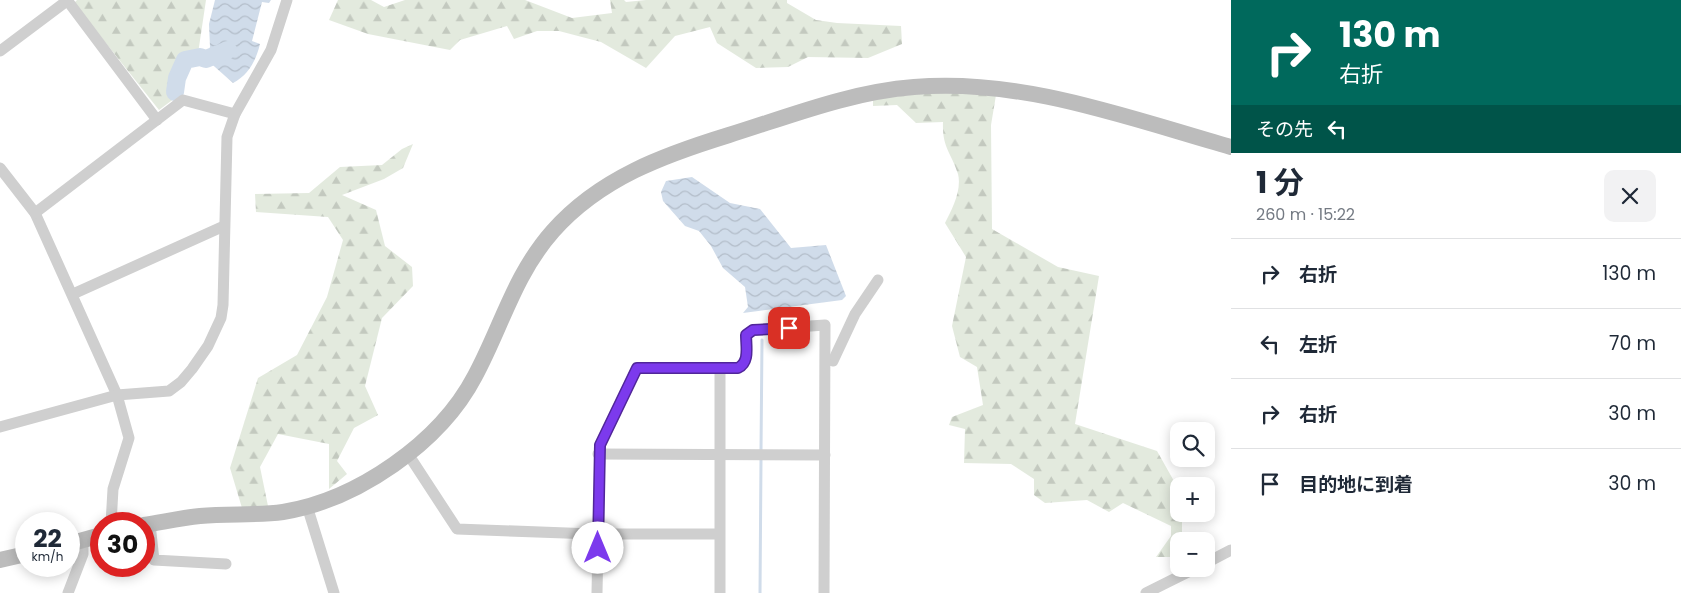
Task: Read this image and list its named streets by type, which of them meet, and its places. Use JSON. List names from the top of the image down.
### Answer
{
  "page": {
    "turn": ["130 m", "右折"],
    "then": "その先",
    "heading": ["1 分", "260 m · 15:22"],
    "list": [
      {
        "name": "右折",
        "value": "130 m"
      },
      {
        "name": "左折",
        "value": "70 m"
      },
      {
        "name": "右折",
        "value": "30 m"
      },
      {
        "name": "目的地に到着",
        "value": "30 m"
      }
    ],
    "map_buttons": ["+", "−"],
    "speed": "22 km/h",
    "limit": "30"
  }
}
